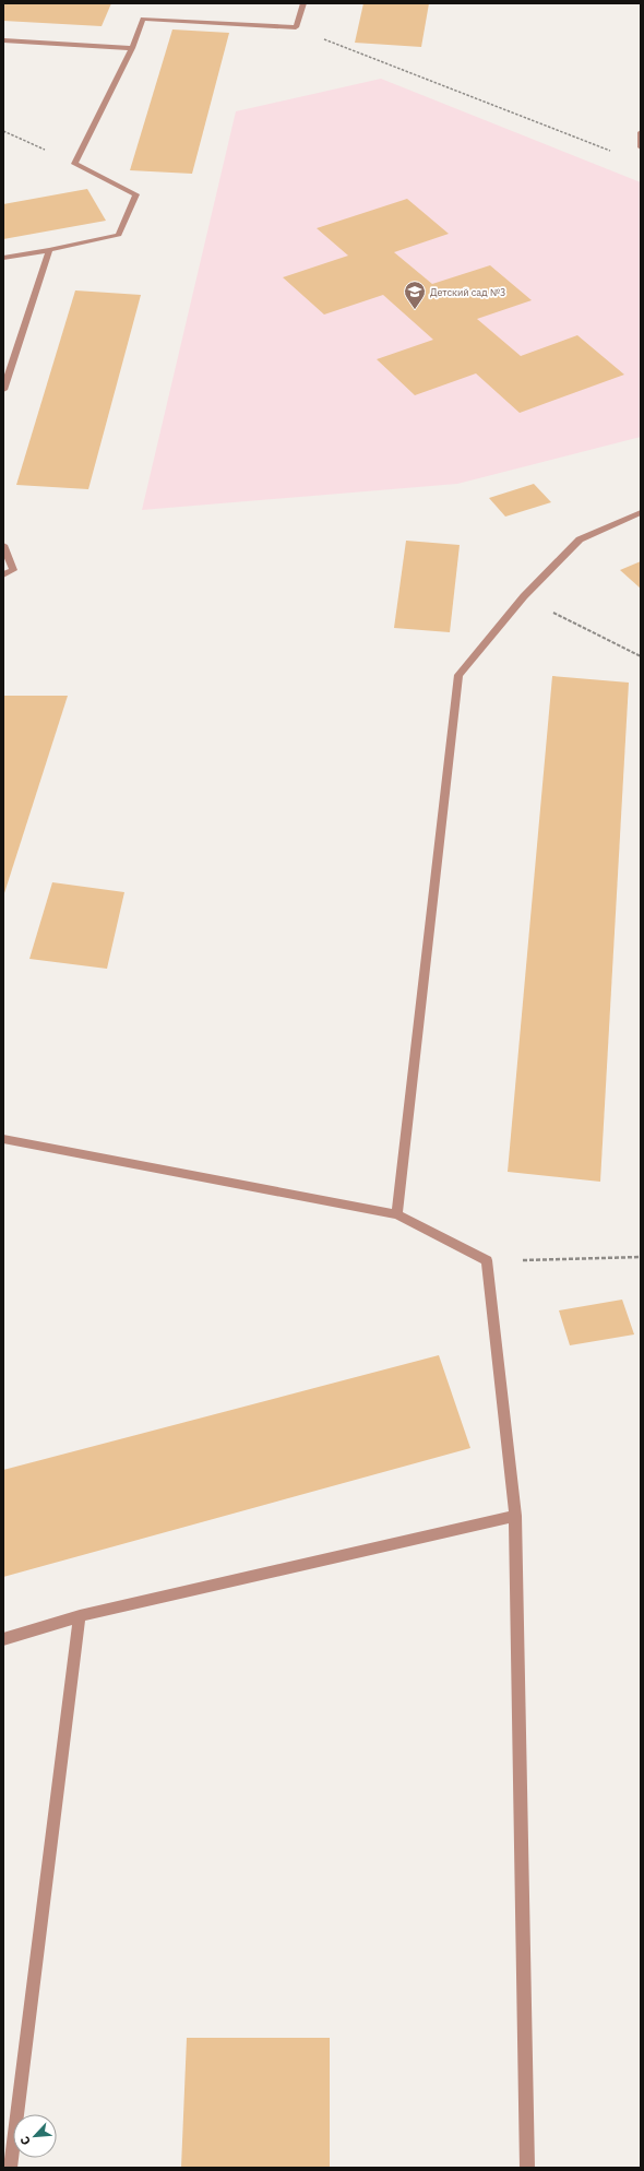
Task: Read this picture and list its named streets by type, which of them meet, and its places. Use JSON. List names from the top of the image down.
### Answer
{
  "places": {
    "school or university": ["Детский сад №3"]
  },
  "north": "bottom left"
}
